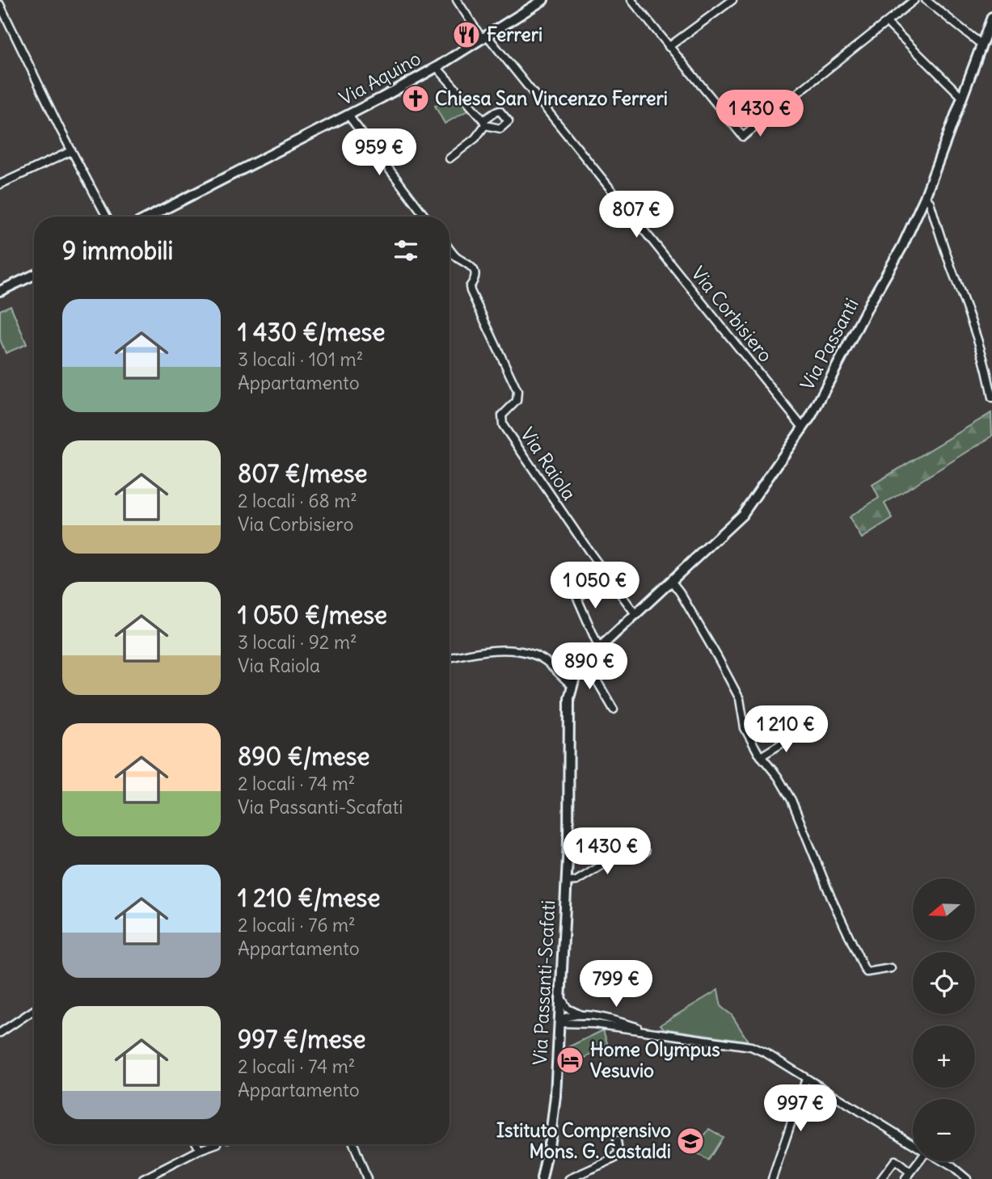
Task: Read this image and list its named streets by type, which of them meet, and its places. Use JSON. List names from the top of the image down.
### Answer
{
  "streets": {
    "street": [
      "Via Aquino",
      "Via Corbisiero",
      "Via Passanti",
      "Via Raiola",
      "Via Passanti-Scafati"
    ]
  },
  "crossings": [
    ["Via Aquino", "Via Corbisiero"],
    ["Via Corbisiero", "Via Passanti"],
    ["Via Passanti", "Via Raiola"],
    ["Via Passanti", "Via Passanti-Scafati"]
  ],
  "places": {
    "restaurant": ["Ferreri"],
    "church": ["Chiesa San Vincenzo Ferreri"],
    "hotel": ["Home Olympus Vesuvio"],
    "school or university": ["Istituto Comprensivo Mons. G. Castaldi"]
  },
  "north": "left",
  "page": {
    "price": [
      "1 430 €",
      "959 €",
      "807 €",
      "1 050 €",
      "890 €",
      "1 210 €",
      "1 430 €",
      "799 €",
      "997 €"
    ],
    "heading": "9 immobili",
    "list": [
      {
        "name": "1 430 €/mese",
        "note": "3 locali · 101 m² · Appartamento"
      },
      {
        "name": "807 €/mese",
        "note": "2 locali · 68 m² · Via Corbisiero"
      },
      {
        "name": "1 050 €/mese",
        "note": "3 locali · 92 m² · Via Raiola"
      },
      {
        "name": "890 €/mese",
        "note": "2 locali · 74 m² · Via Passanti-Scafati"
      },
      {
        "name": "1 210 €/mese",
        "note": "2 locali · 76 m² · Appartamento"
      },
      {
        "name": "997 €/mese",
        "note": "2 locali · 74 m² · Appartamento"
      }
    ],
    "map_buttons": ["+", "−"]
  }
}
